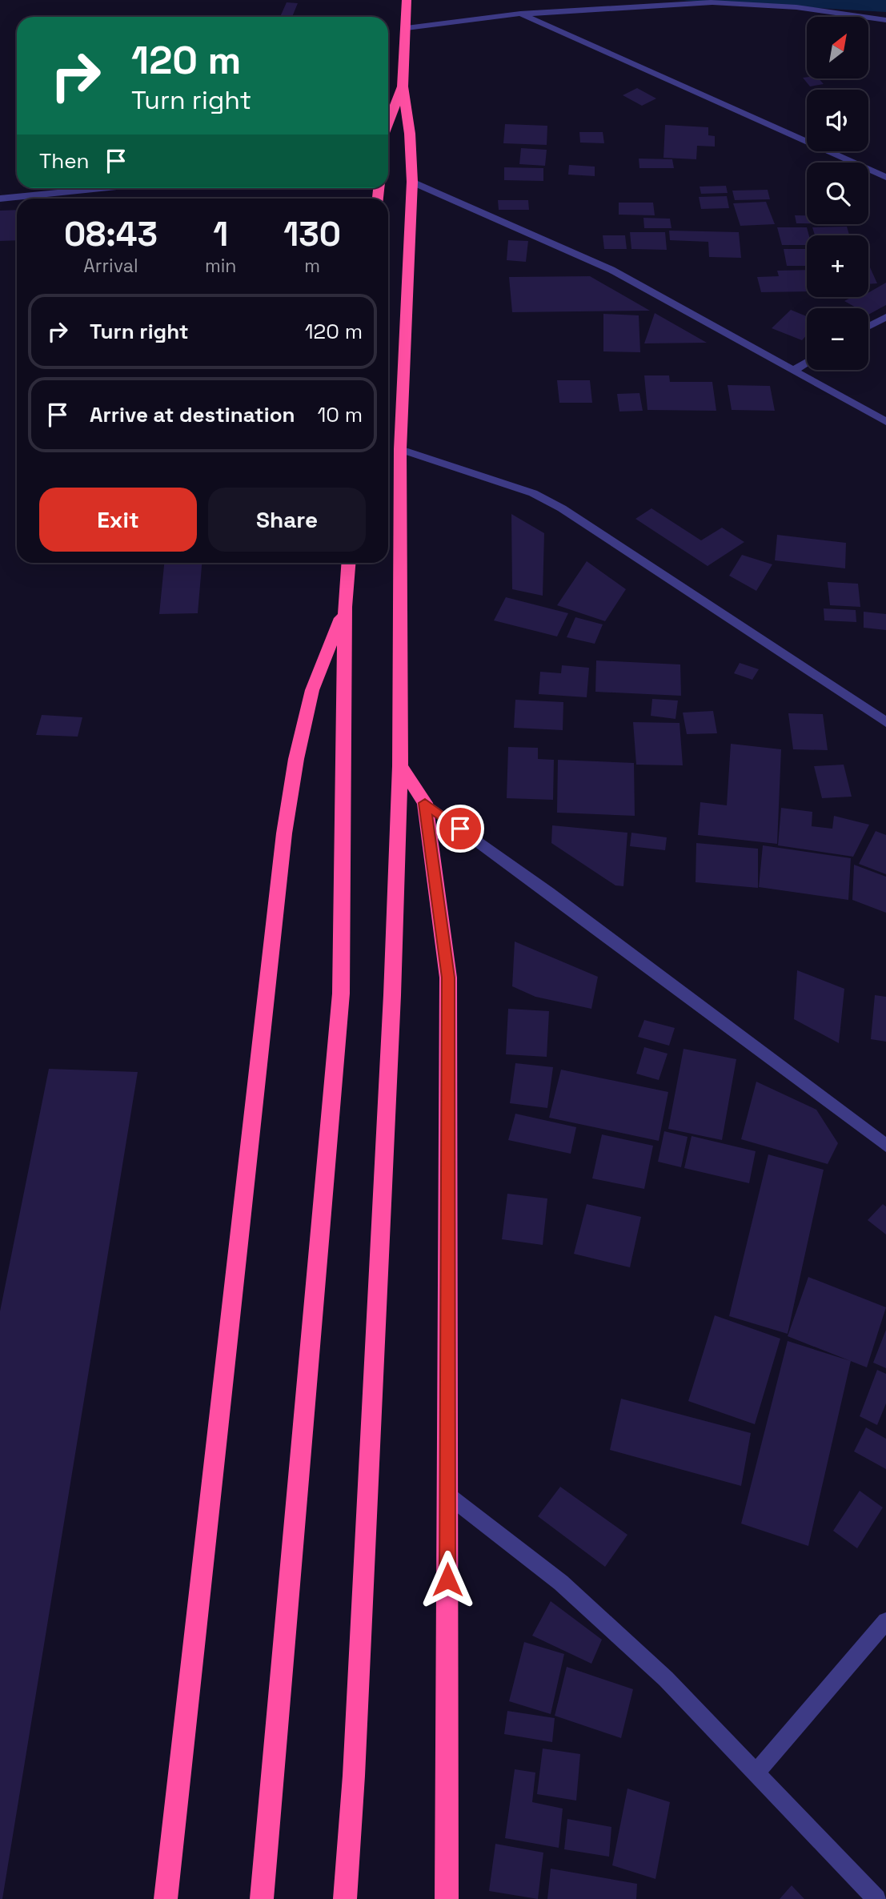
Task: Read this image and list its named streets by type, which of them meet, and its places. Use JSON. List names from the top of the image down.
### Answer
{
  "north": "top right",
  "page": {
    "map_buttons": ["+", "−"],
    "turn": ["120 m", "Turn right"],
    "then": "Then",
    "eta": [
      "08:43",
      "Arrival",
      "1",
      "min",
      "130",
      "m"
    ],
    "list": [
      {
        "name": "Turn right",
        "value": "120 m"
      },
      {
        "name": "Arrive at destination",
        "value": "10 m"
      }
    ],
    "buttons": ["Exit", "Share"]
  }
}
